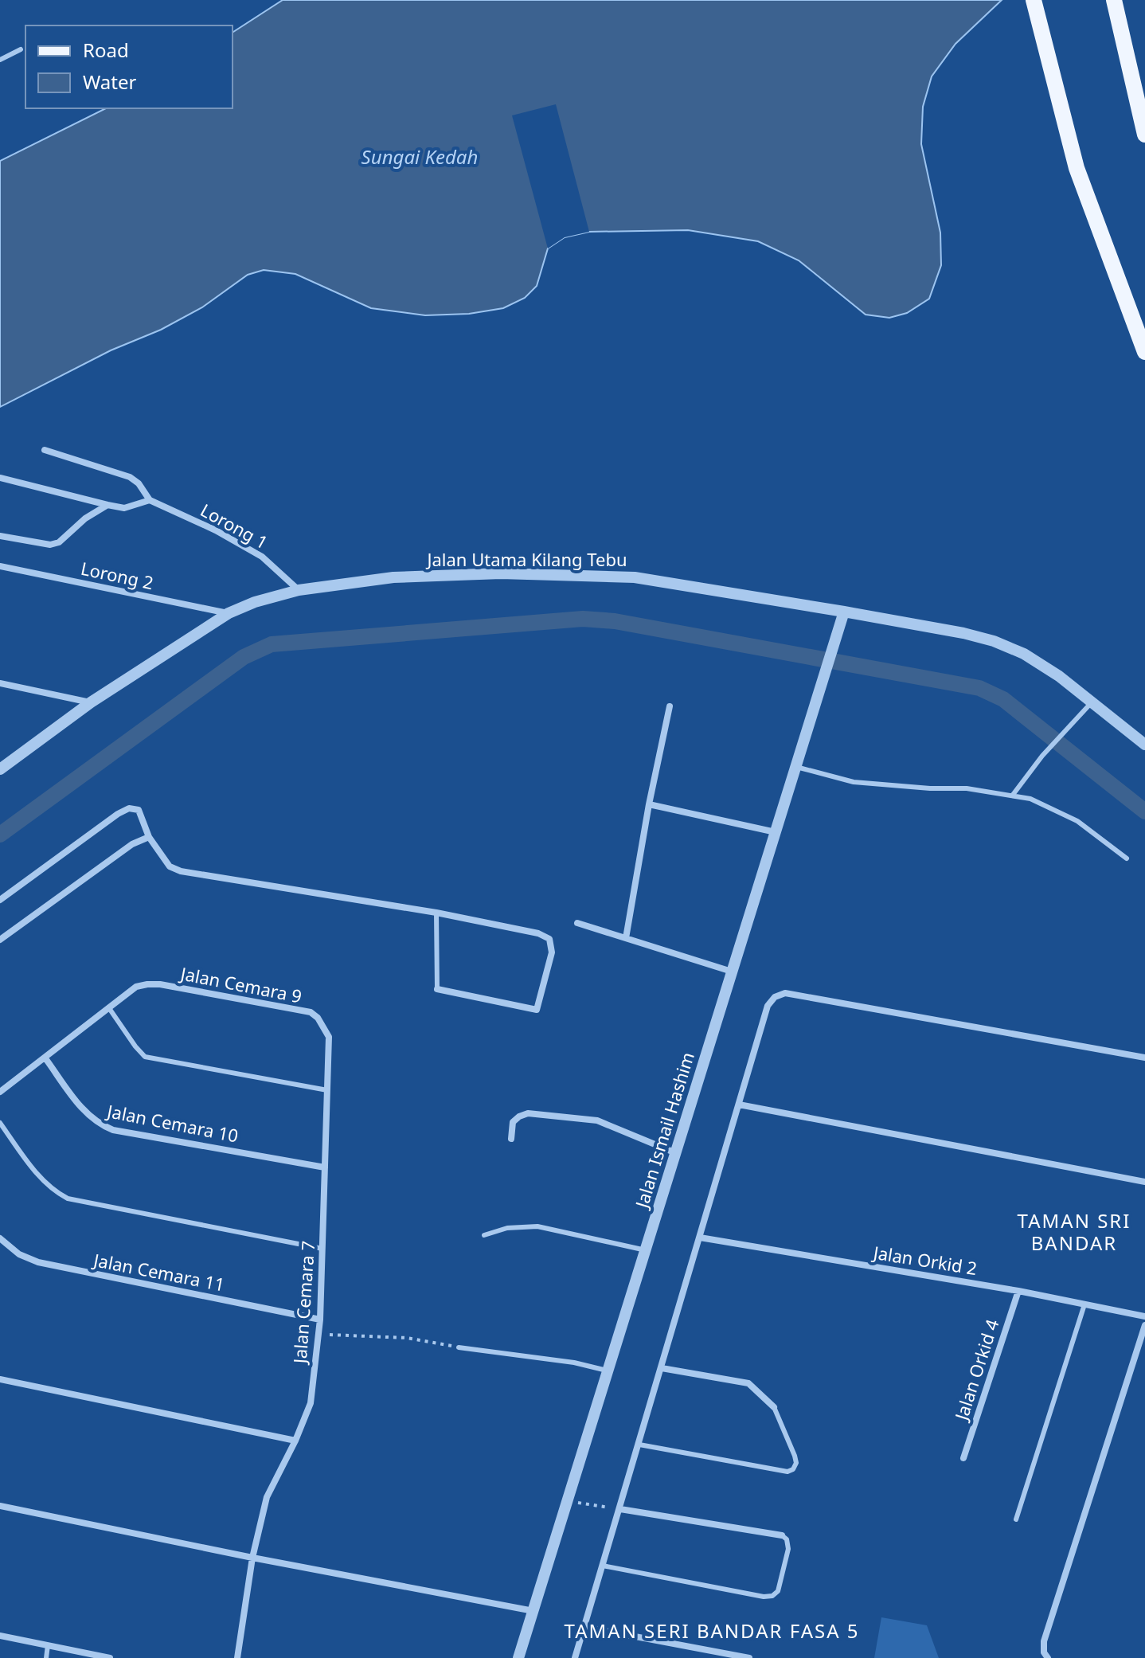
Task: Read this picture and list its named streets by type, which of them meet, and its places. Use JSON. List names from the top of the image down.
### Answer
{
  "streets": {
    "street": [
      "Lorong 1",
      "Jalan Utama Kilang Tebu",
      "Lorong 2",
      "Jalan Cemara 9",
      "Jalan Cemara 10",
      "Jalan Ismail Hashim",
      "Jalan Orkid 2",
      "Jalan Cemara 11",
      "Jalan Cemara 7",
      "Jalan Orkid 4"
    ]
  },
  "crossings": [
    ["Lorong 1", "Jalan Utama Kilang Tebu"],
    ["Jalan Utama Kilang Tebu", "Lorong 2"],
    ["Jalan Utama Kilang Tebu", "Jalan Ismail Hashim"],
    ["Jalan Cemara 9", "Jalan Cemara 7"],
    ["Jalan Cemara 10", "Jalan Cemara 7"],
    ["Jalan Orkid 2", "Jalan Orkid 4"],
    ["Jalan Cemara 11", "Jalan Cemara 7"]
  ],
  "districts": ["TAMAN SRI BANDAR", "TAMAN SERI BANDAR FASA 5"],
  "water": ["Sungai Kedah"],
  "legend": ["Road", "Water"]
}
